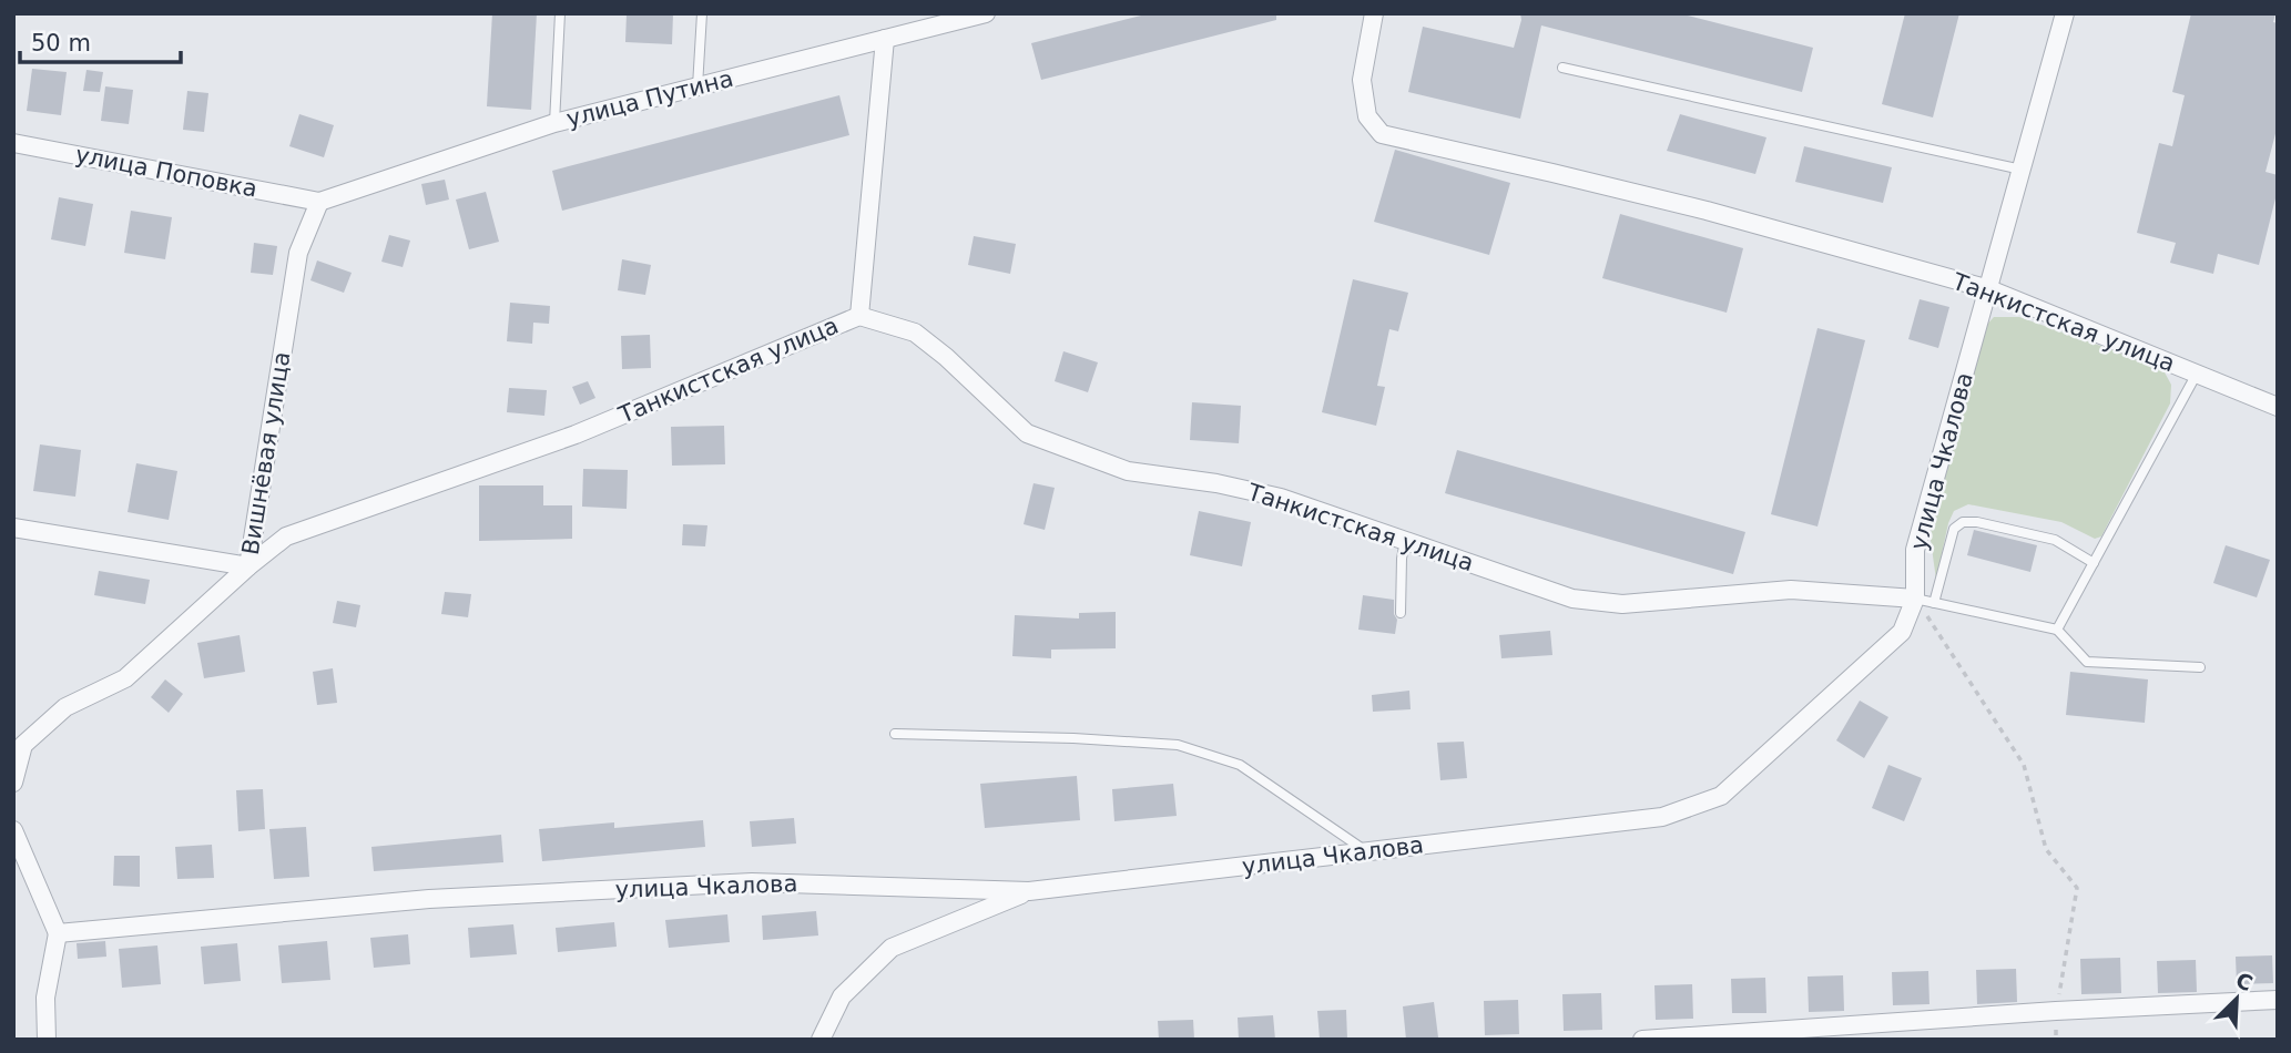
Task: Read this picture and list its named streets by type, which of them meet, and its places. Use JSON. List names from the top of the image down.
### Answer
{
  "streets": {
    "street": [
      "улица Путина",
      "улица Поповка",
      "Танкистская улица",
      "Вишнёвая улица",
      "улица Чкалова"
    ]
  },
  "crossings": [
    ["улица Путина", "улица Поповка"],
    ["улица Путина", "Вишнёвая улица"],
    ["улица Поповка", "Вишнёвая улица"],
    ["Танкистская улица", "Вишнёвая улица"],
    ["Танкистская улица", "улица Чкалова"]
  ],
  "scale_bar": "50 m",
  "north": "top right"
}
